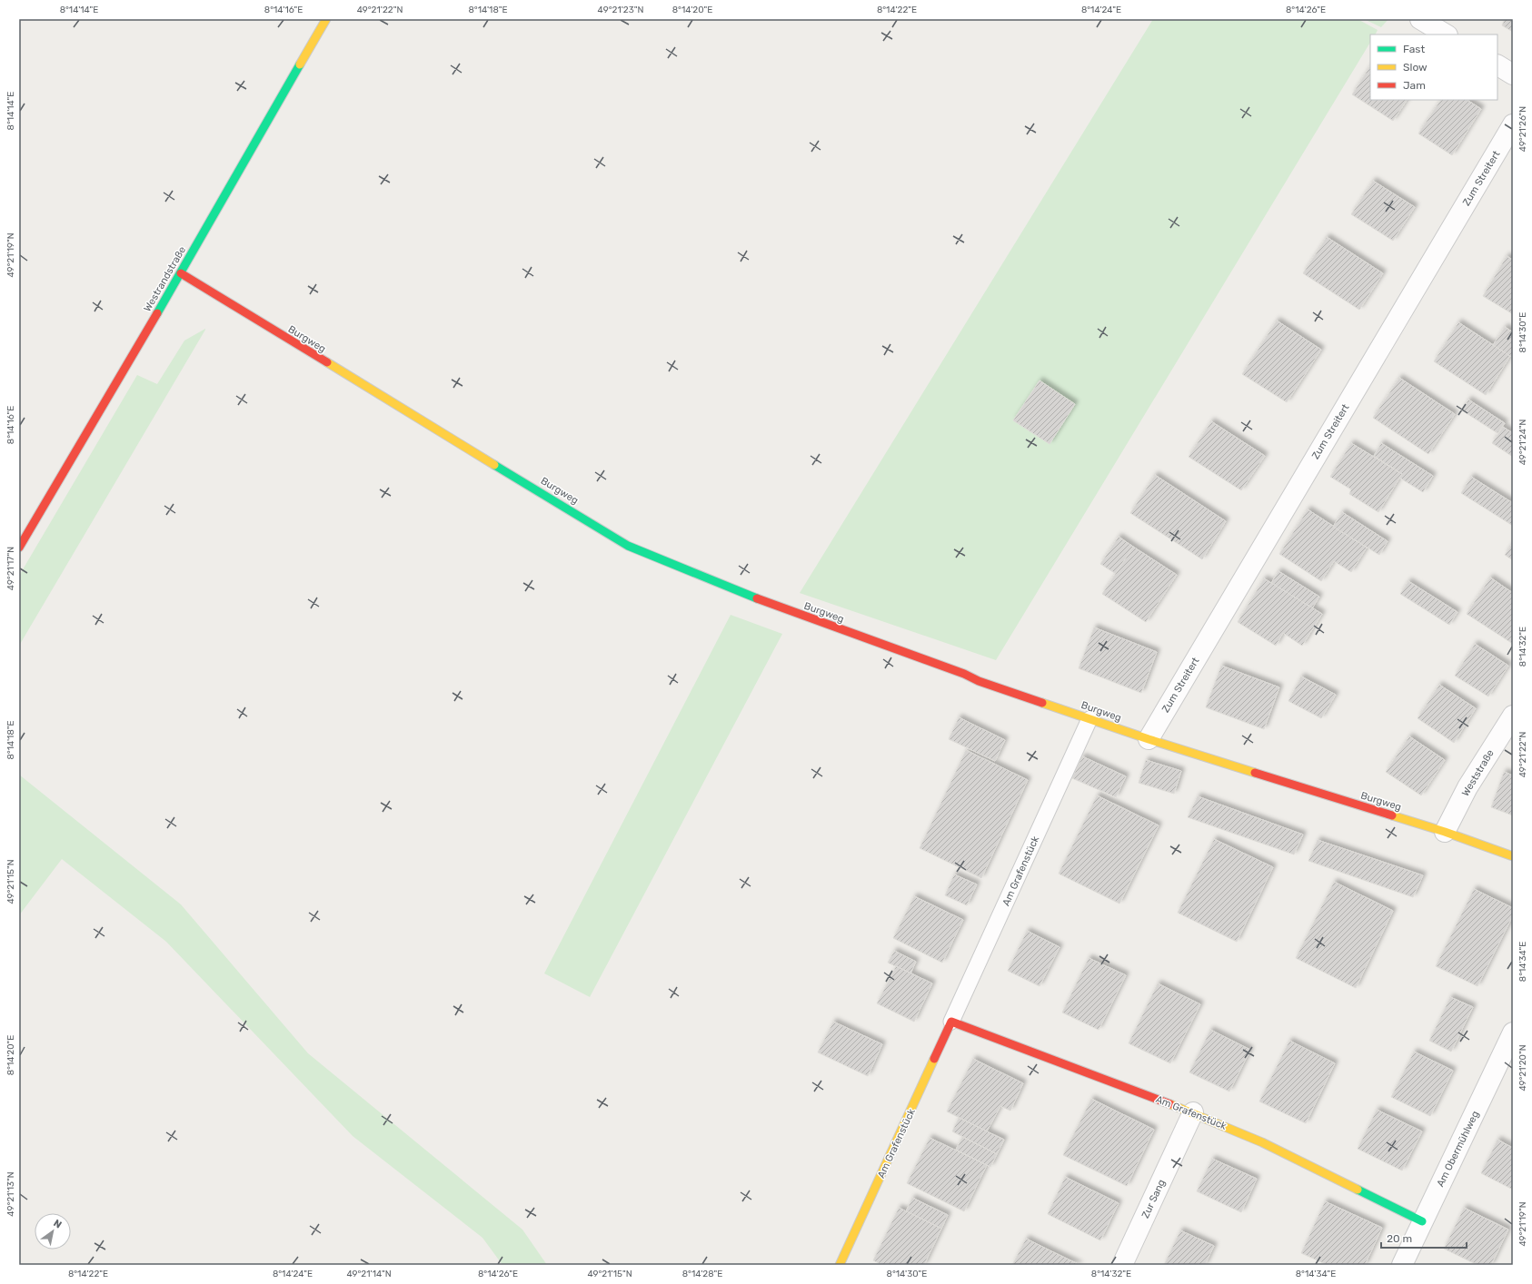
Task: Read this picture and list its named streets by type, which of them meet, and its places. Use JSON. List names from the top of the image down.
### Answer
{
  "streets": {
    "street": [
      "Zum Streitert",
      "Westrandstraße",
      "Burgweg",
      "Weststraße",
      "Am Grafenstück",
      "Am Obermühlweg",
      "Zur Sang"
    ]
  },
  "crossings": [
    ["Zum Streitert", "Burgweg"],
    ["Westrandstraße", "Burgweg"],
    ["Burgweg", "Weststraße"],
    ["Burgweg", "Am Grafenstück"],
    ["Am Grafenstück", "Am Obermühlweg"],
    ["Am Grafenstück", "Zur Sang"]
  ],
  "legend": ["Fast", "Slow", "Jam"],
  "scale_bar": "20 m",
  "north": "top right",
  "coordinates": [
    "8°14'14\"E",
    "8°14'16\"E",
    "49°21'22\"N",
    "8°14'18\"E",
    "49°21'23\"N",
    "8°14'20\"E",
    "8°14'22\"E",
    "8°14'24\"E",
    "8°14'26\"E",
    "49°21'26\"N",
    "49°21'19\"N",
    "8°14'30\"E",
    "49°21'24\"N",
    "49°21'17\"N",
    "8°14'32\"E",
    "49°21'15\"N",
    "8°14'34\"E",
    "49°21'20\"N",
    "49°21'13\"N",
    "49°21'14\"N",
    "8°14'28\"E"
  ]
}
